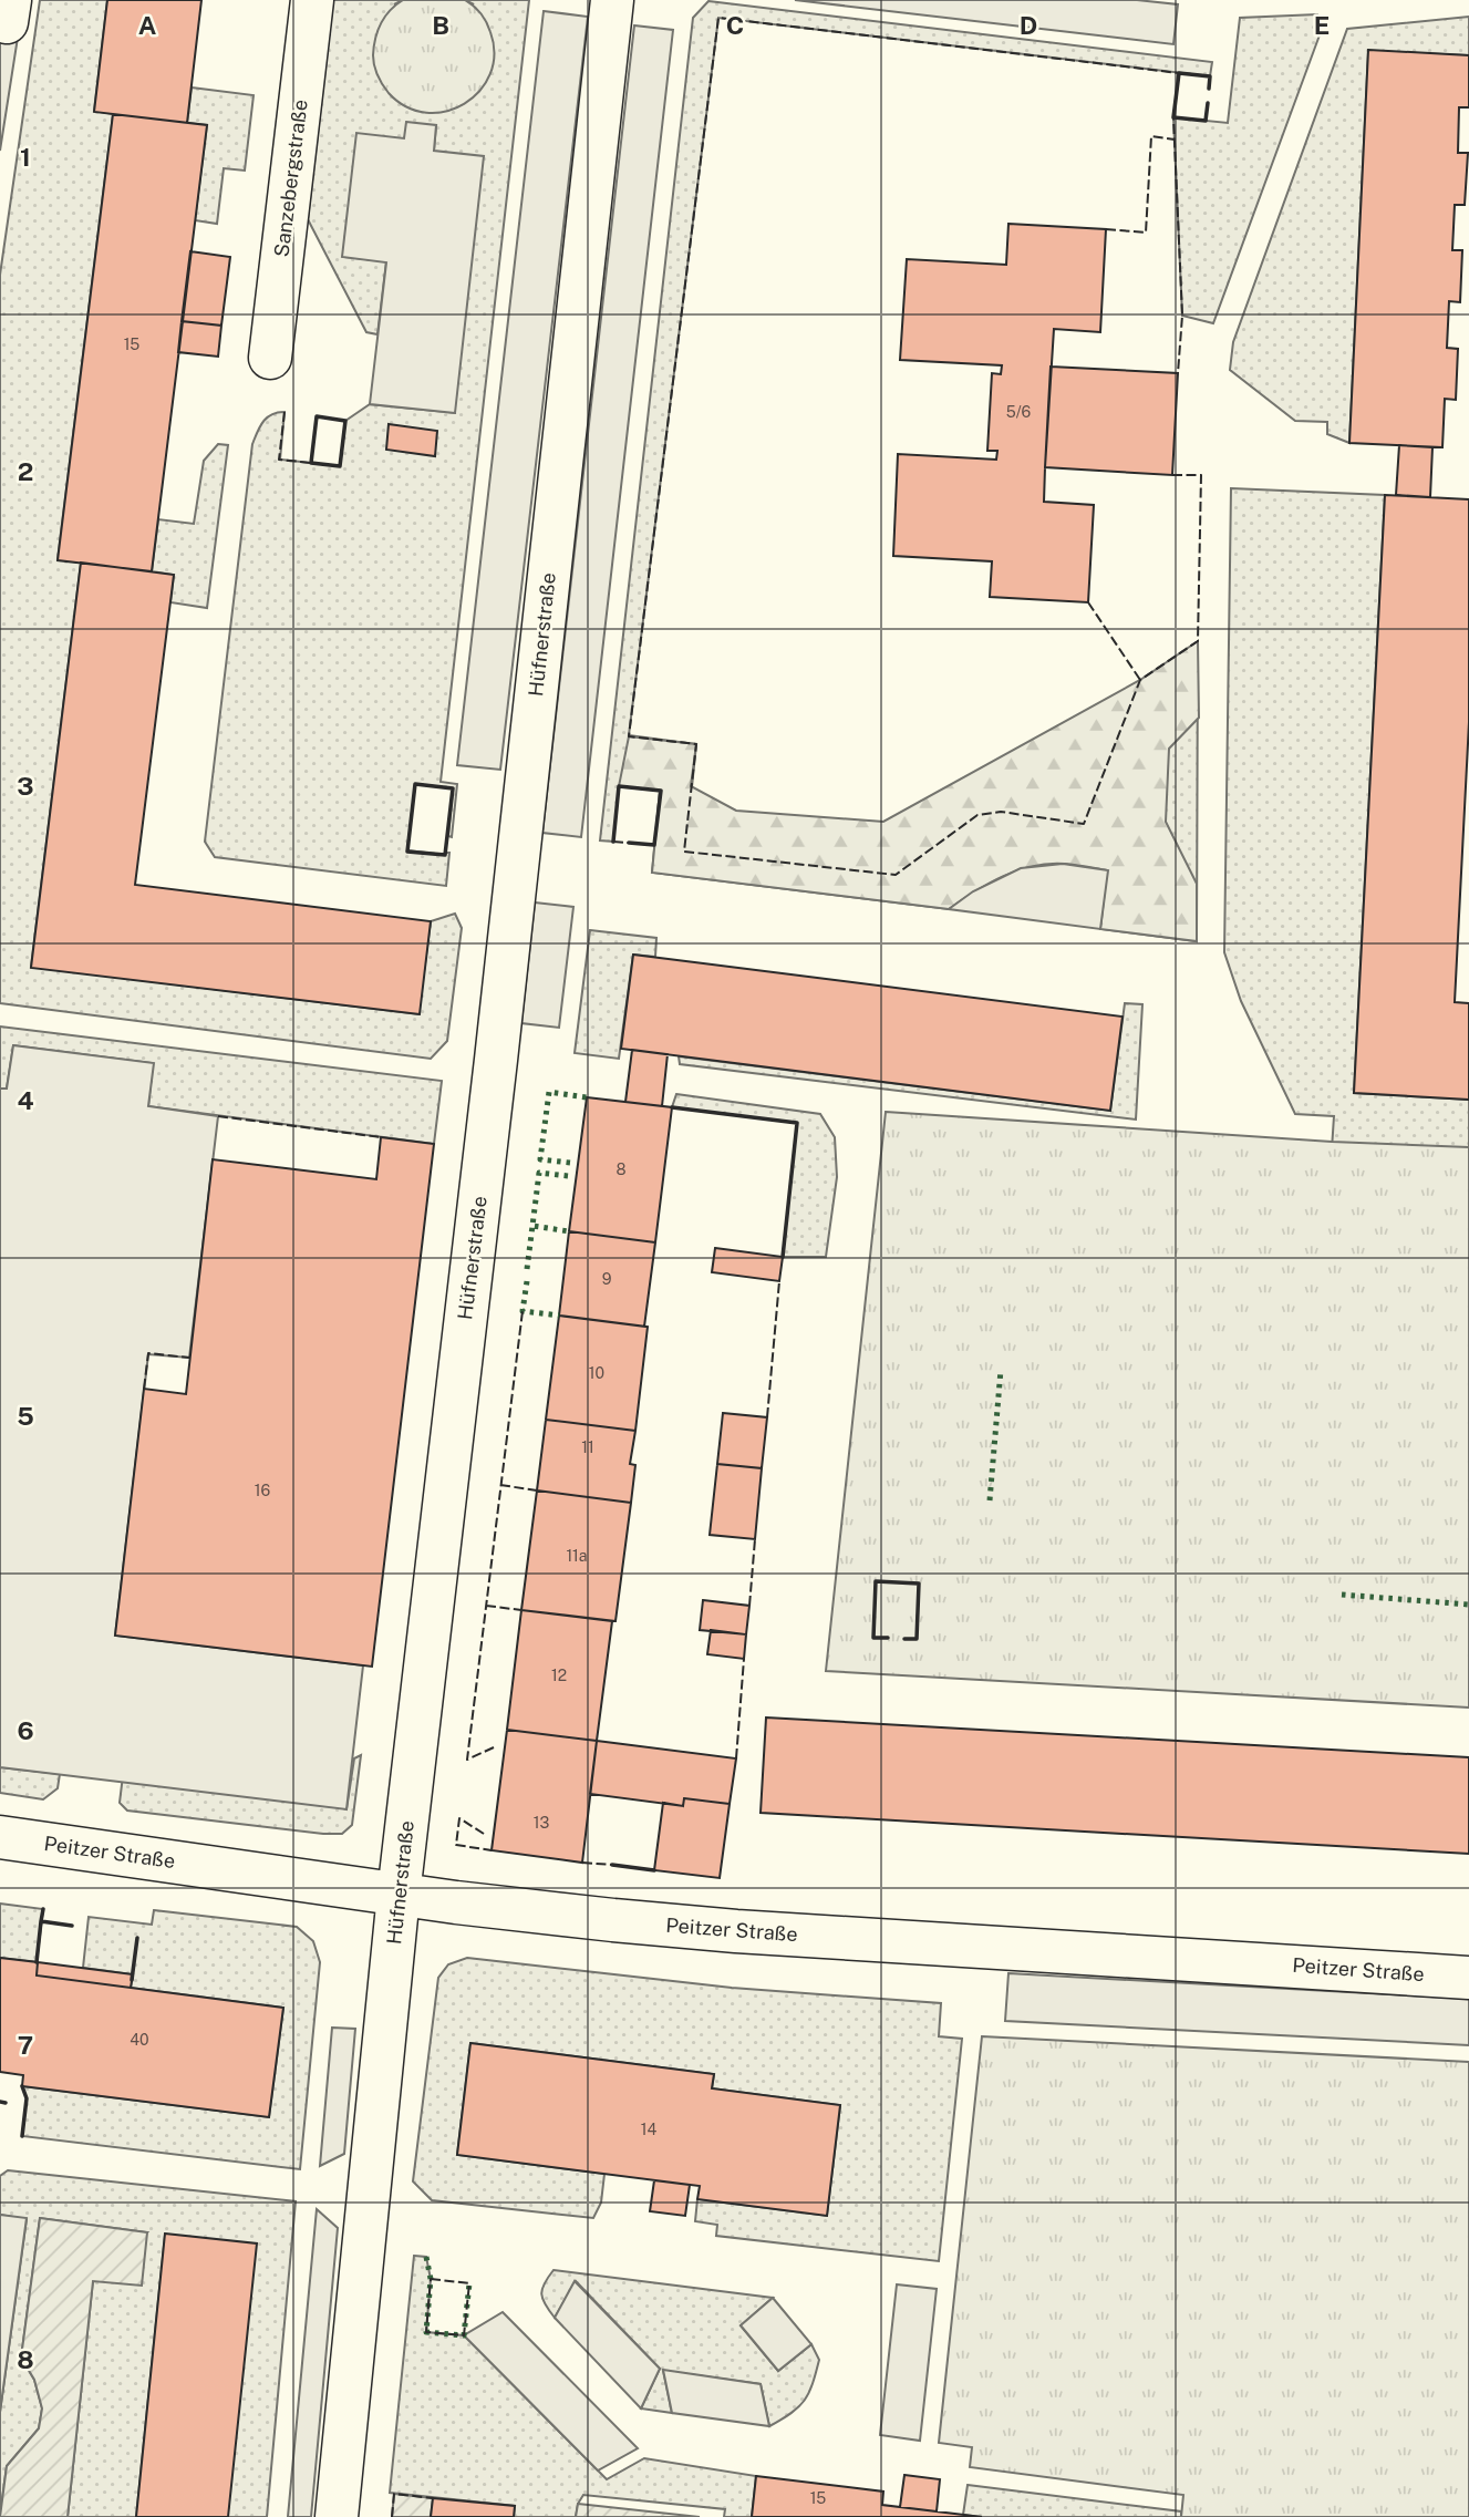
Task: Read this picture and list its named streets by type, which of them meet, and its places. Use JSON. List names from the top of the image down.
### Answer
{
  "streets": {
    "street": ["Sanzebergstraße", "Hüfnerstraße", "Peitzer Straße"]
  },
  "crossings": [
    ["Hüfnerstraße", "Peitzer Straße"]
  ],
  "house_numbers": [
    "15",
    "5/6",
    "8",
    "9",
    "10",
    "11",
    "16",
    "11a",
    "12",
    "13",
    "40",
    "14",
    "15"
  ],
  "grid": {
    "columns": [
      "A",
      "B",
      "C",
      "D",
      "E"
    ],
    "rows": [
      "1",
      "2",
      "3",
      "4",
      "5",
      "6",
      "7",
      "8"
    ]
  }
}
